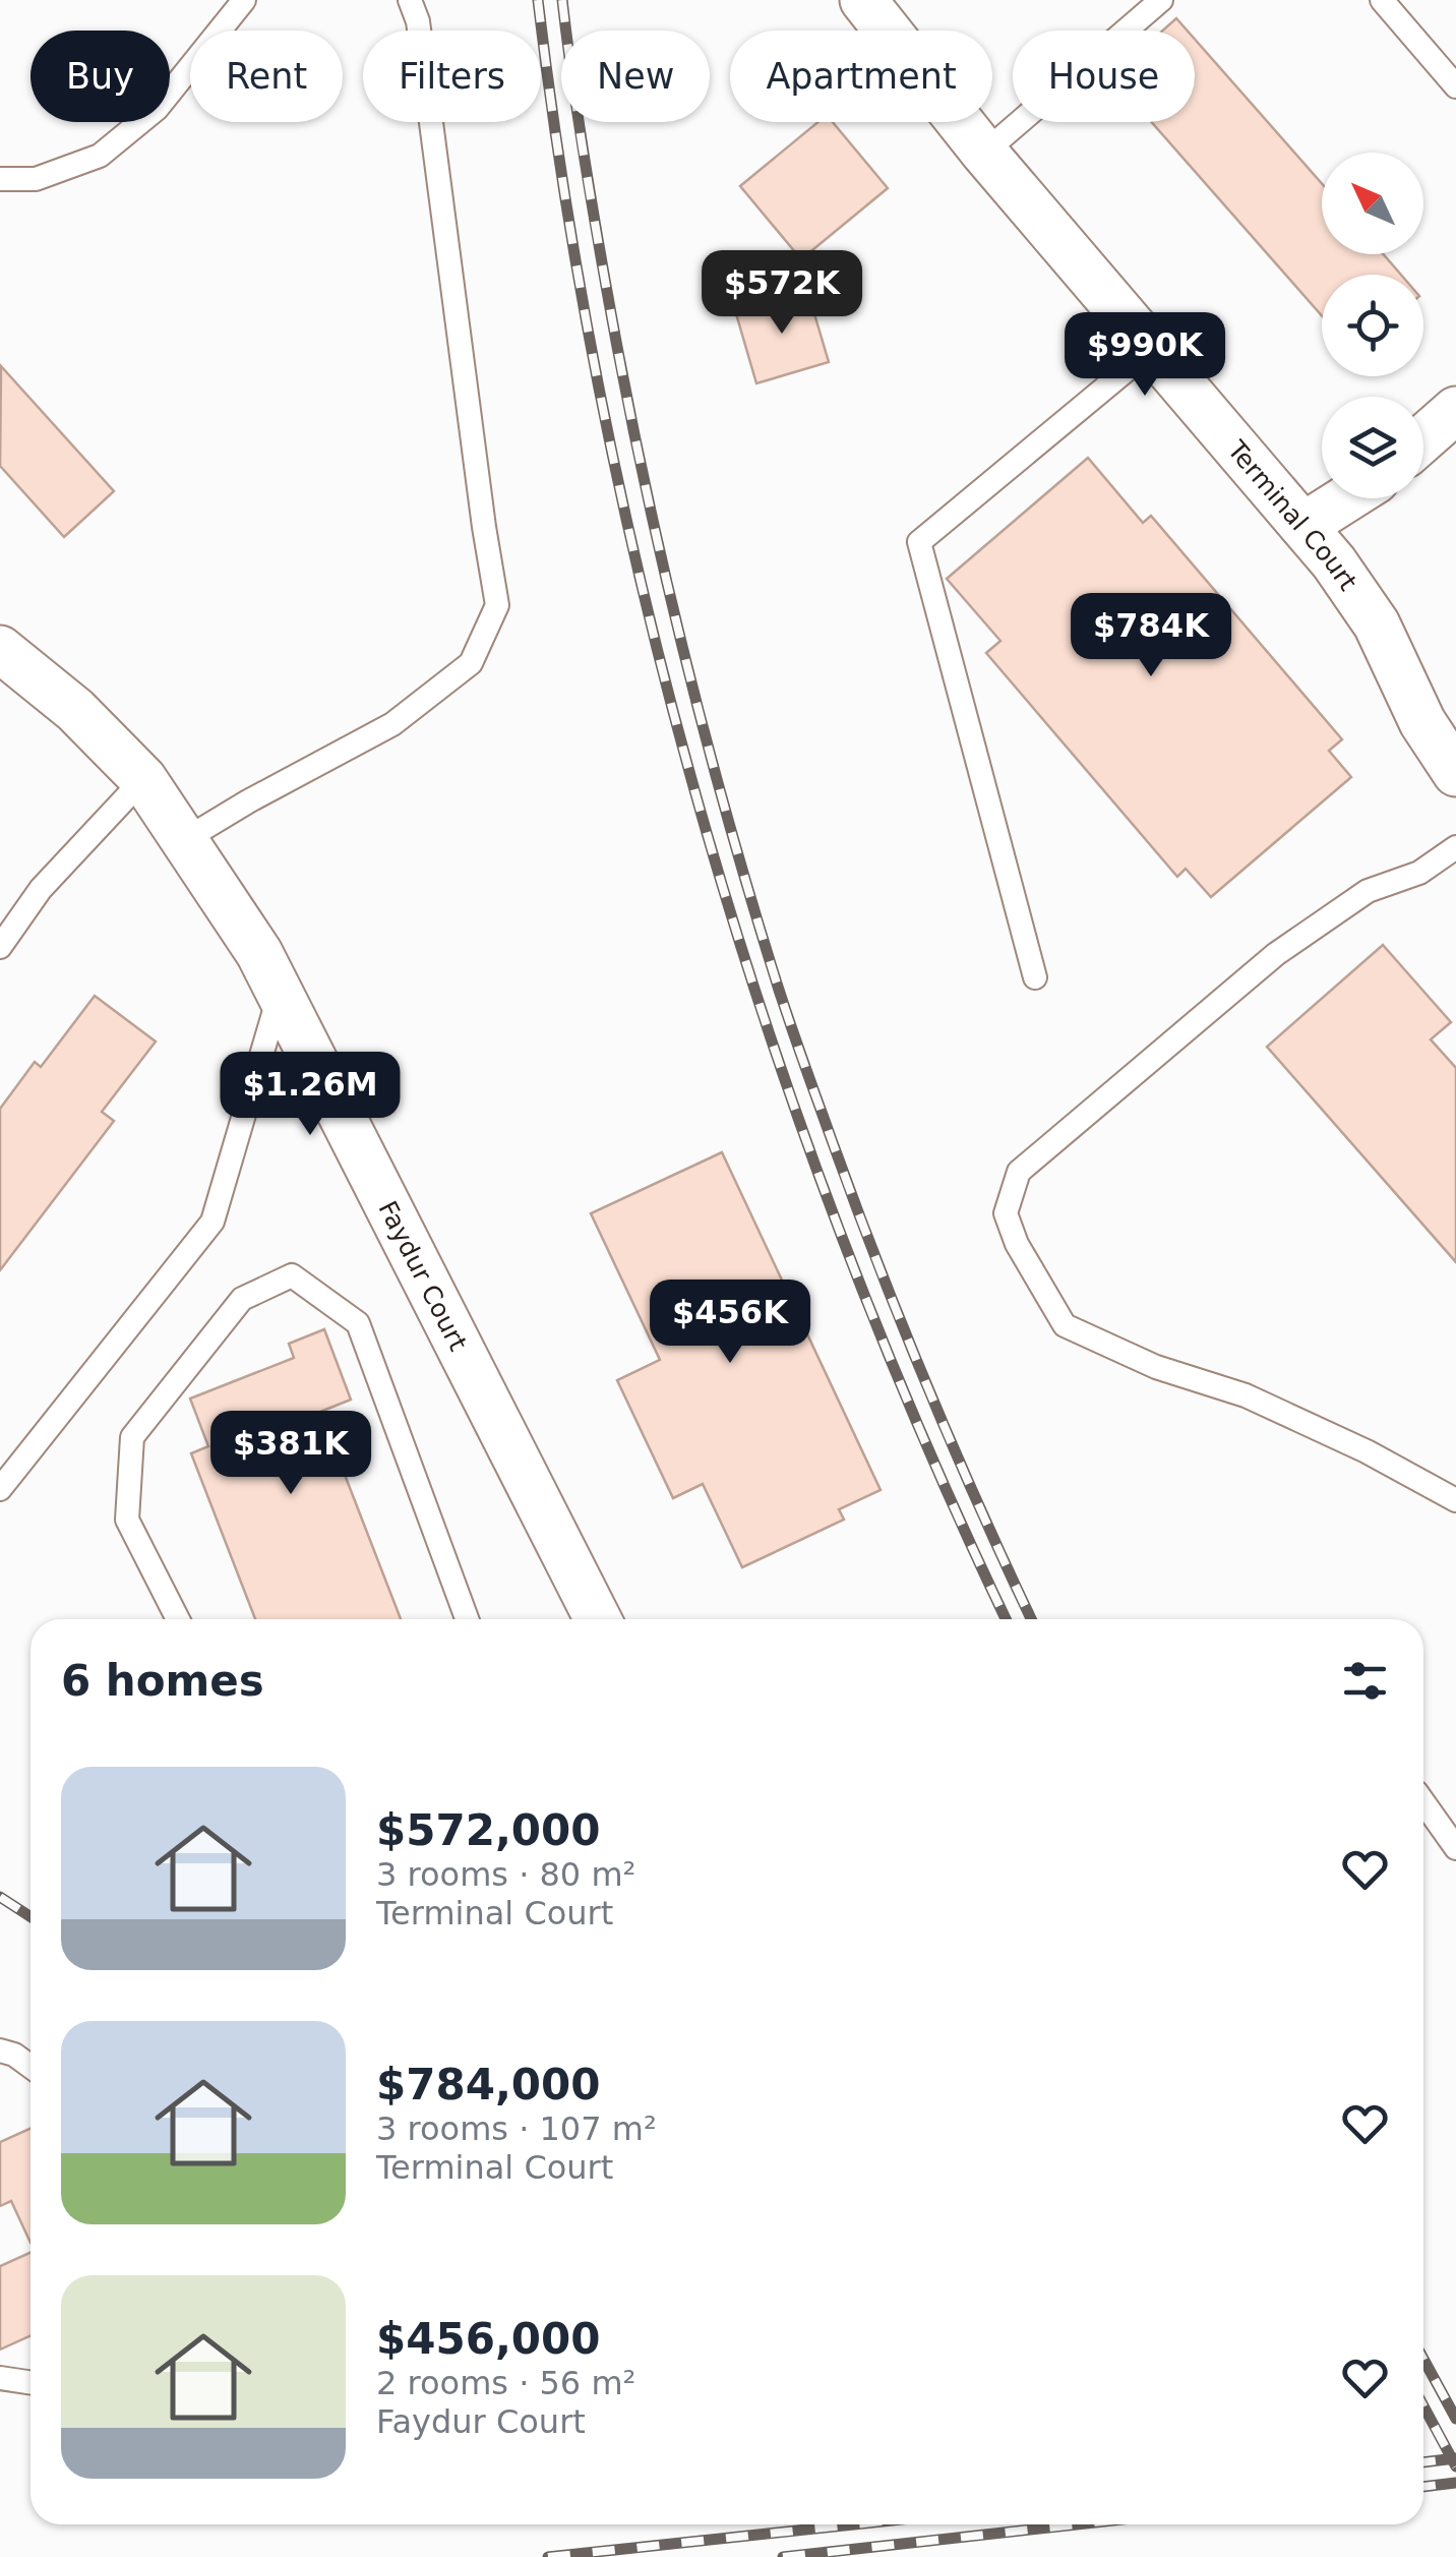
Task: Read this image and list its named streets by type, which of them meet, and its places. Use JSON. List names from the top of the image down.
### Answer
{
  "streets": {
    "street": ["Terminal Court", "Faydur Court"]
  },
  "north": "top left",
  "page": {
    "chip": [
      "Buy",
      "Rent",
      "Filters",
      "New",
      "Apartment",
      "House"
    ],
    "price": [
      "$572K",
      "$990K",
      "$784K",
      "$1.26M",
      "$456K",
      "$381K"
    ],
    "heading": "6 homes",
    "list": [
      {
        "name": "$572,000",
        "note": "3 rooms · 80 m² · Terminal Court"
      },
      {
        "name": "$784,000",
        "note": "3 rooms · 107 m² · Terminal Court"
      },
      {
        "name": "$456,000",
        "note": "2 rooms · 56 m² · Faydur Court"
      }
    ]
  }
}
